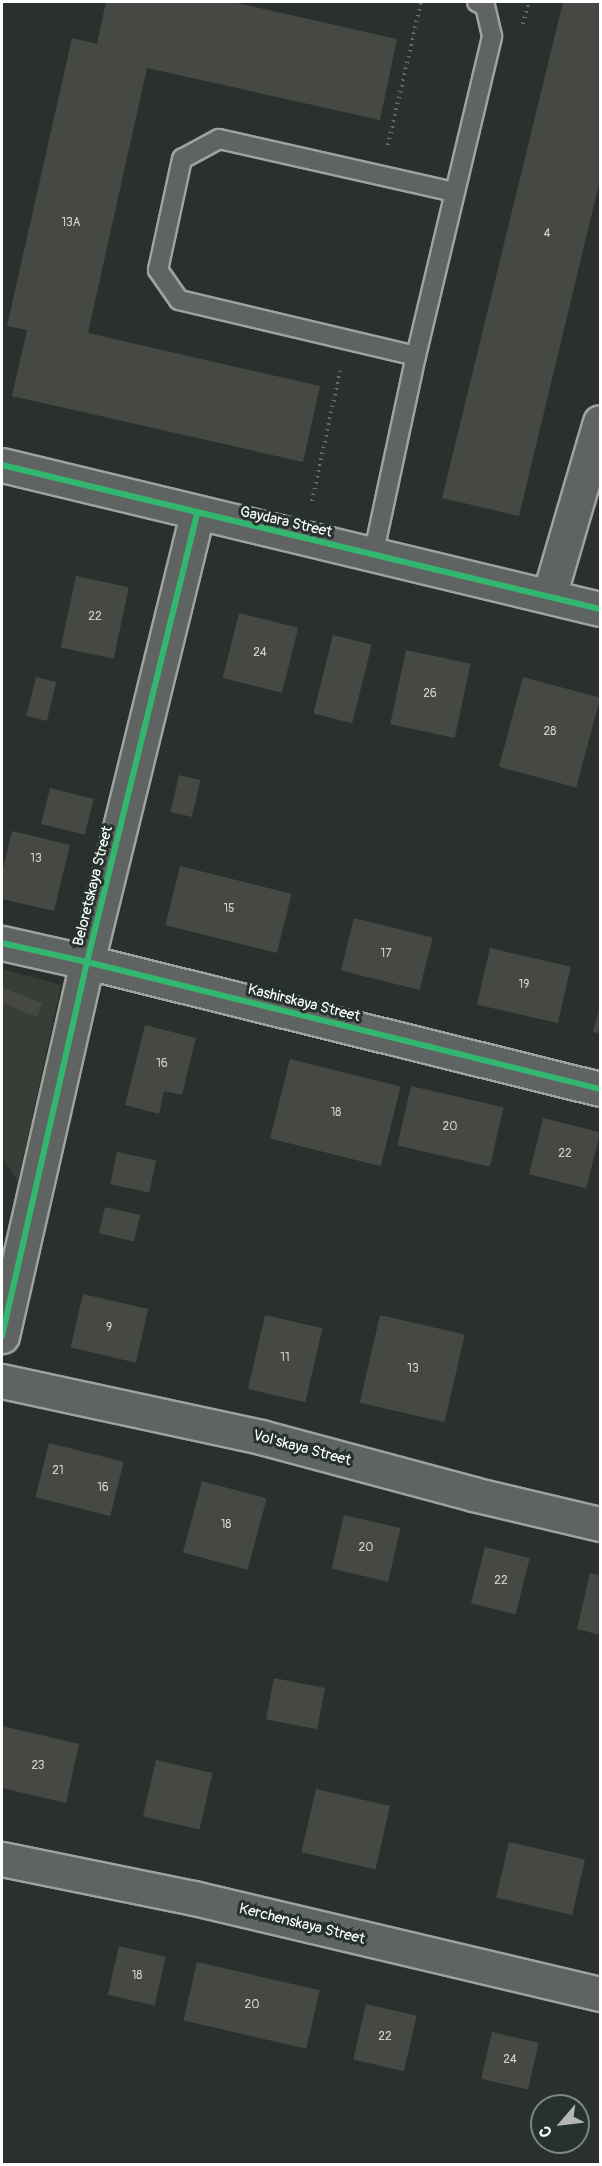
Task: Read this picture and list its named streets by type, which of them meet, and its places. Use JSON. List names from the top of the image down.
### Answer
{
  "streets": {
    "street": [
      "Gaydara Street",
      "Beloretskaya Street",
      "Kashirskaya Street",
      "Vol'skaya Street",
      "Kerchenskaya Street"
    ]
  },
  "crossings": [
    ["Gaydara Street", "Beloretskaya Street"],
    ["Beloretskaya Street", "Kashirskaya Street"]
  ],
  "house_numbers": [
    "13А",
    "4",
    "22",
    "24",
    "26",
    "28",
    "13",
    "15",
    "17",
    "19",
    "16",
    "18",
    "20",
    "22",
    "9",
    "11",
    "13",
    "21",
    "16",
    "18",
    "20",
    "22",
    "23",
    "18",
    "20",
    "22",
    "24"
  ],
  "north": "bottom left"
}
